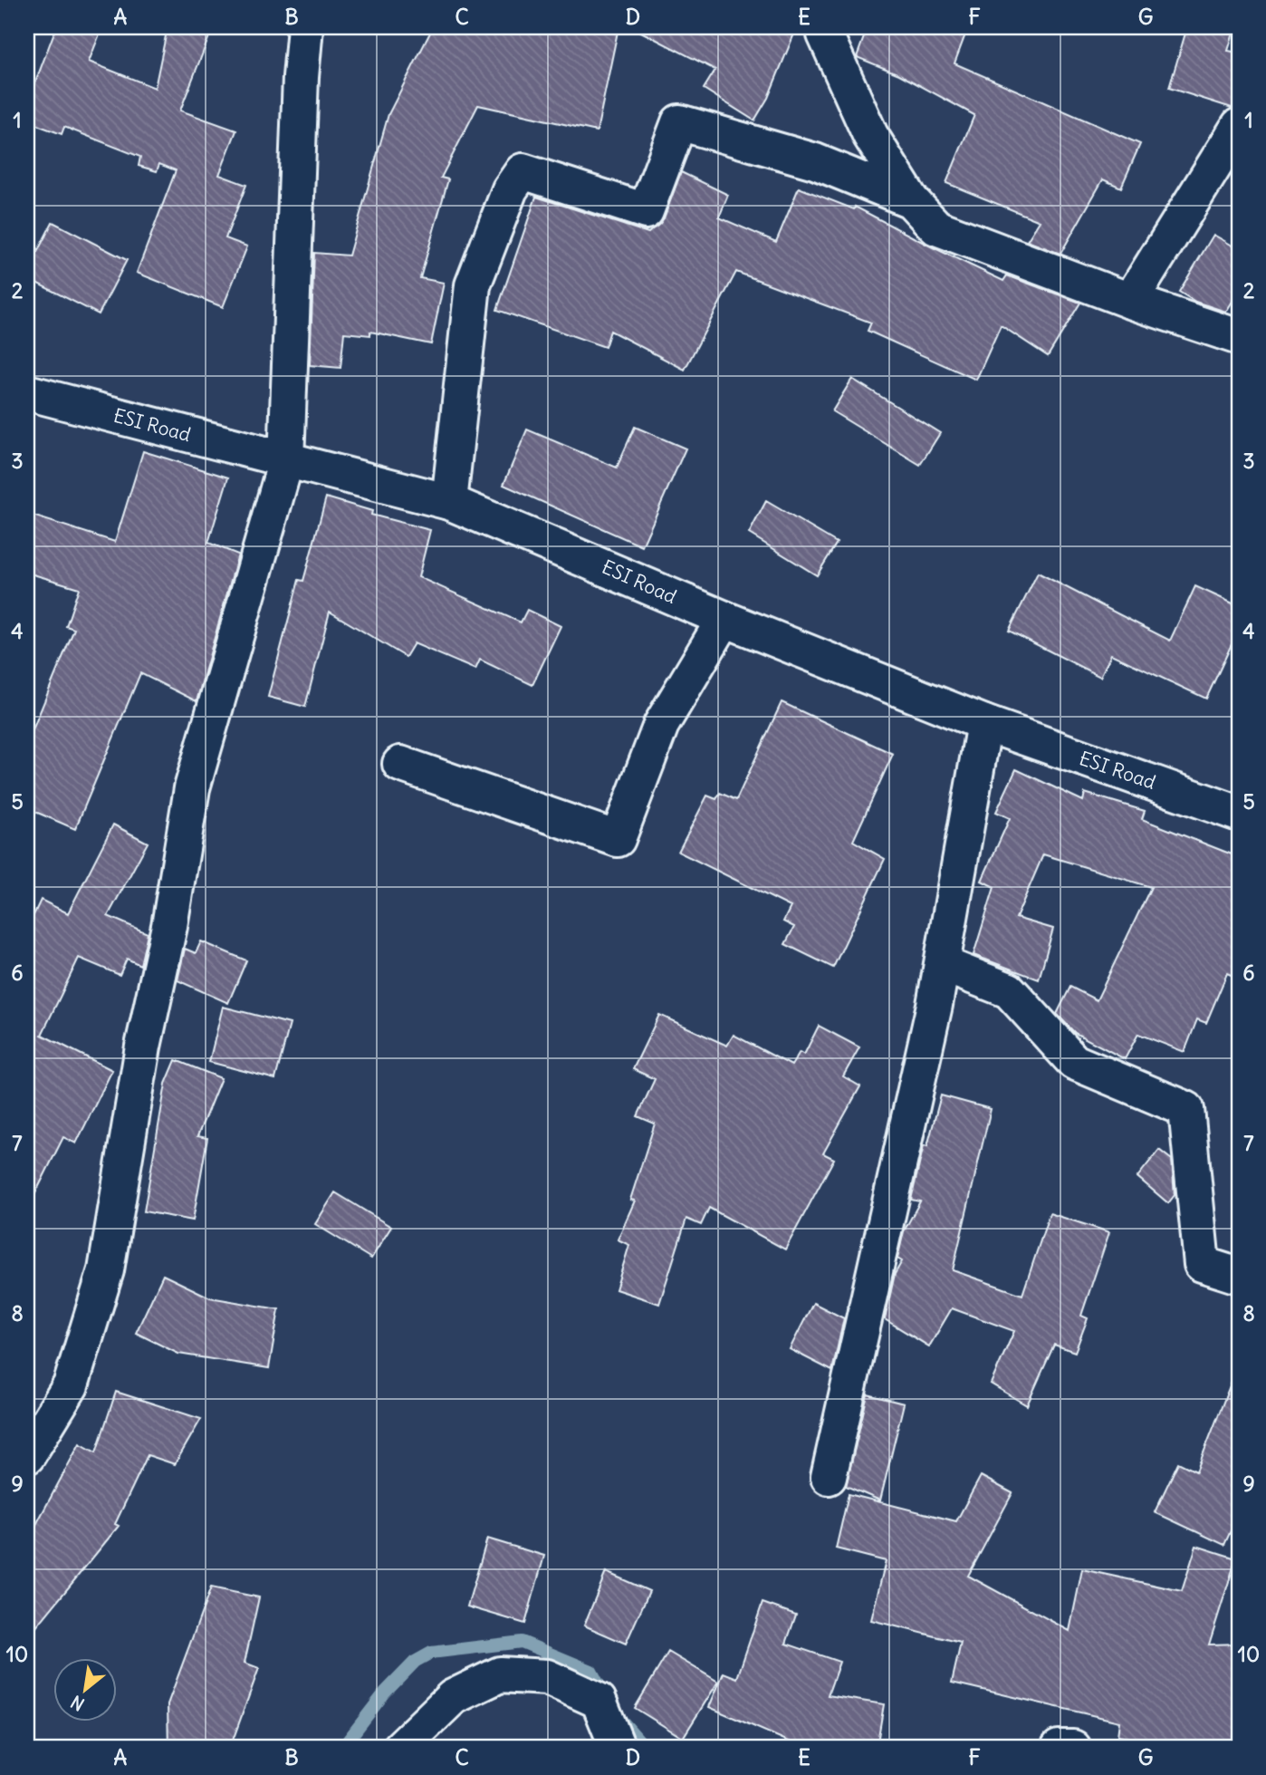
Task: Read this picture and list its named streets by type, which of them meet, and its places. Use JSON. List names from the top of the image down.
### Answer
{
  "streets": {
    "street": ["ESI Road"]
  },
  "north": "bottom left",
  "grid": {
    "columns": [
      "A",
      "B",
      "C",
      "D",
      "E",
      "F",
      "G"
    ],
    "rows": [
      "1",
      "2",
      "3",
      "4",
      "5",
      "6",
      "7",
      "8",
      "9",
      "10"
    ]
  }
}
